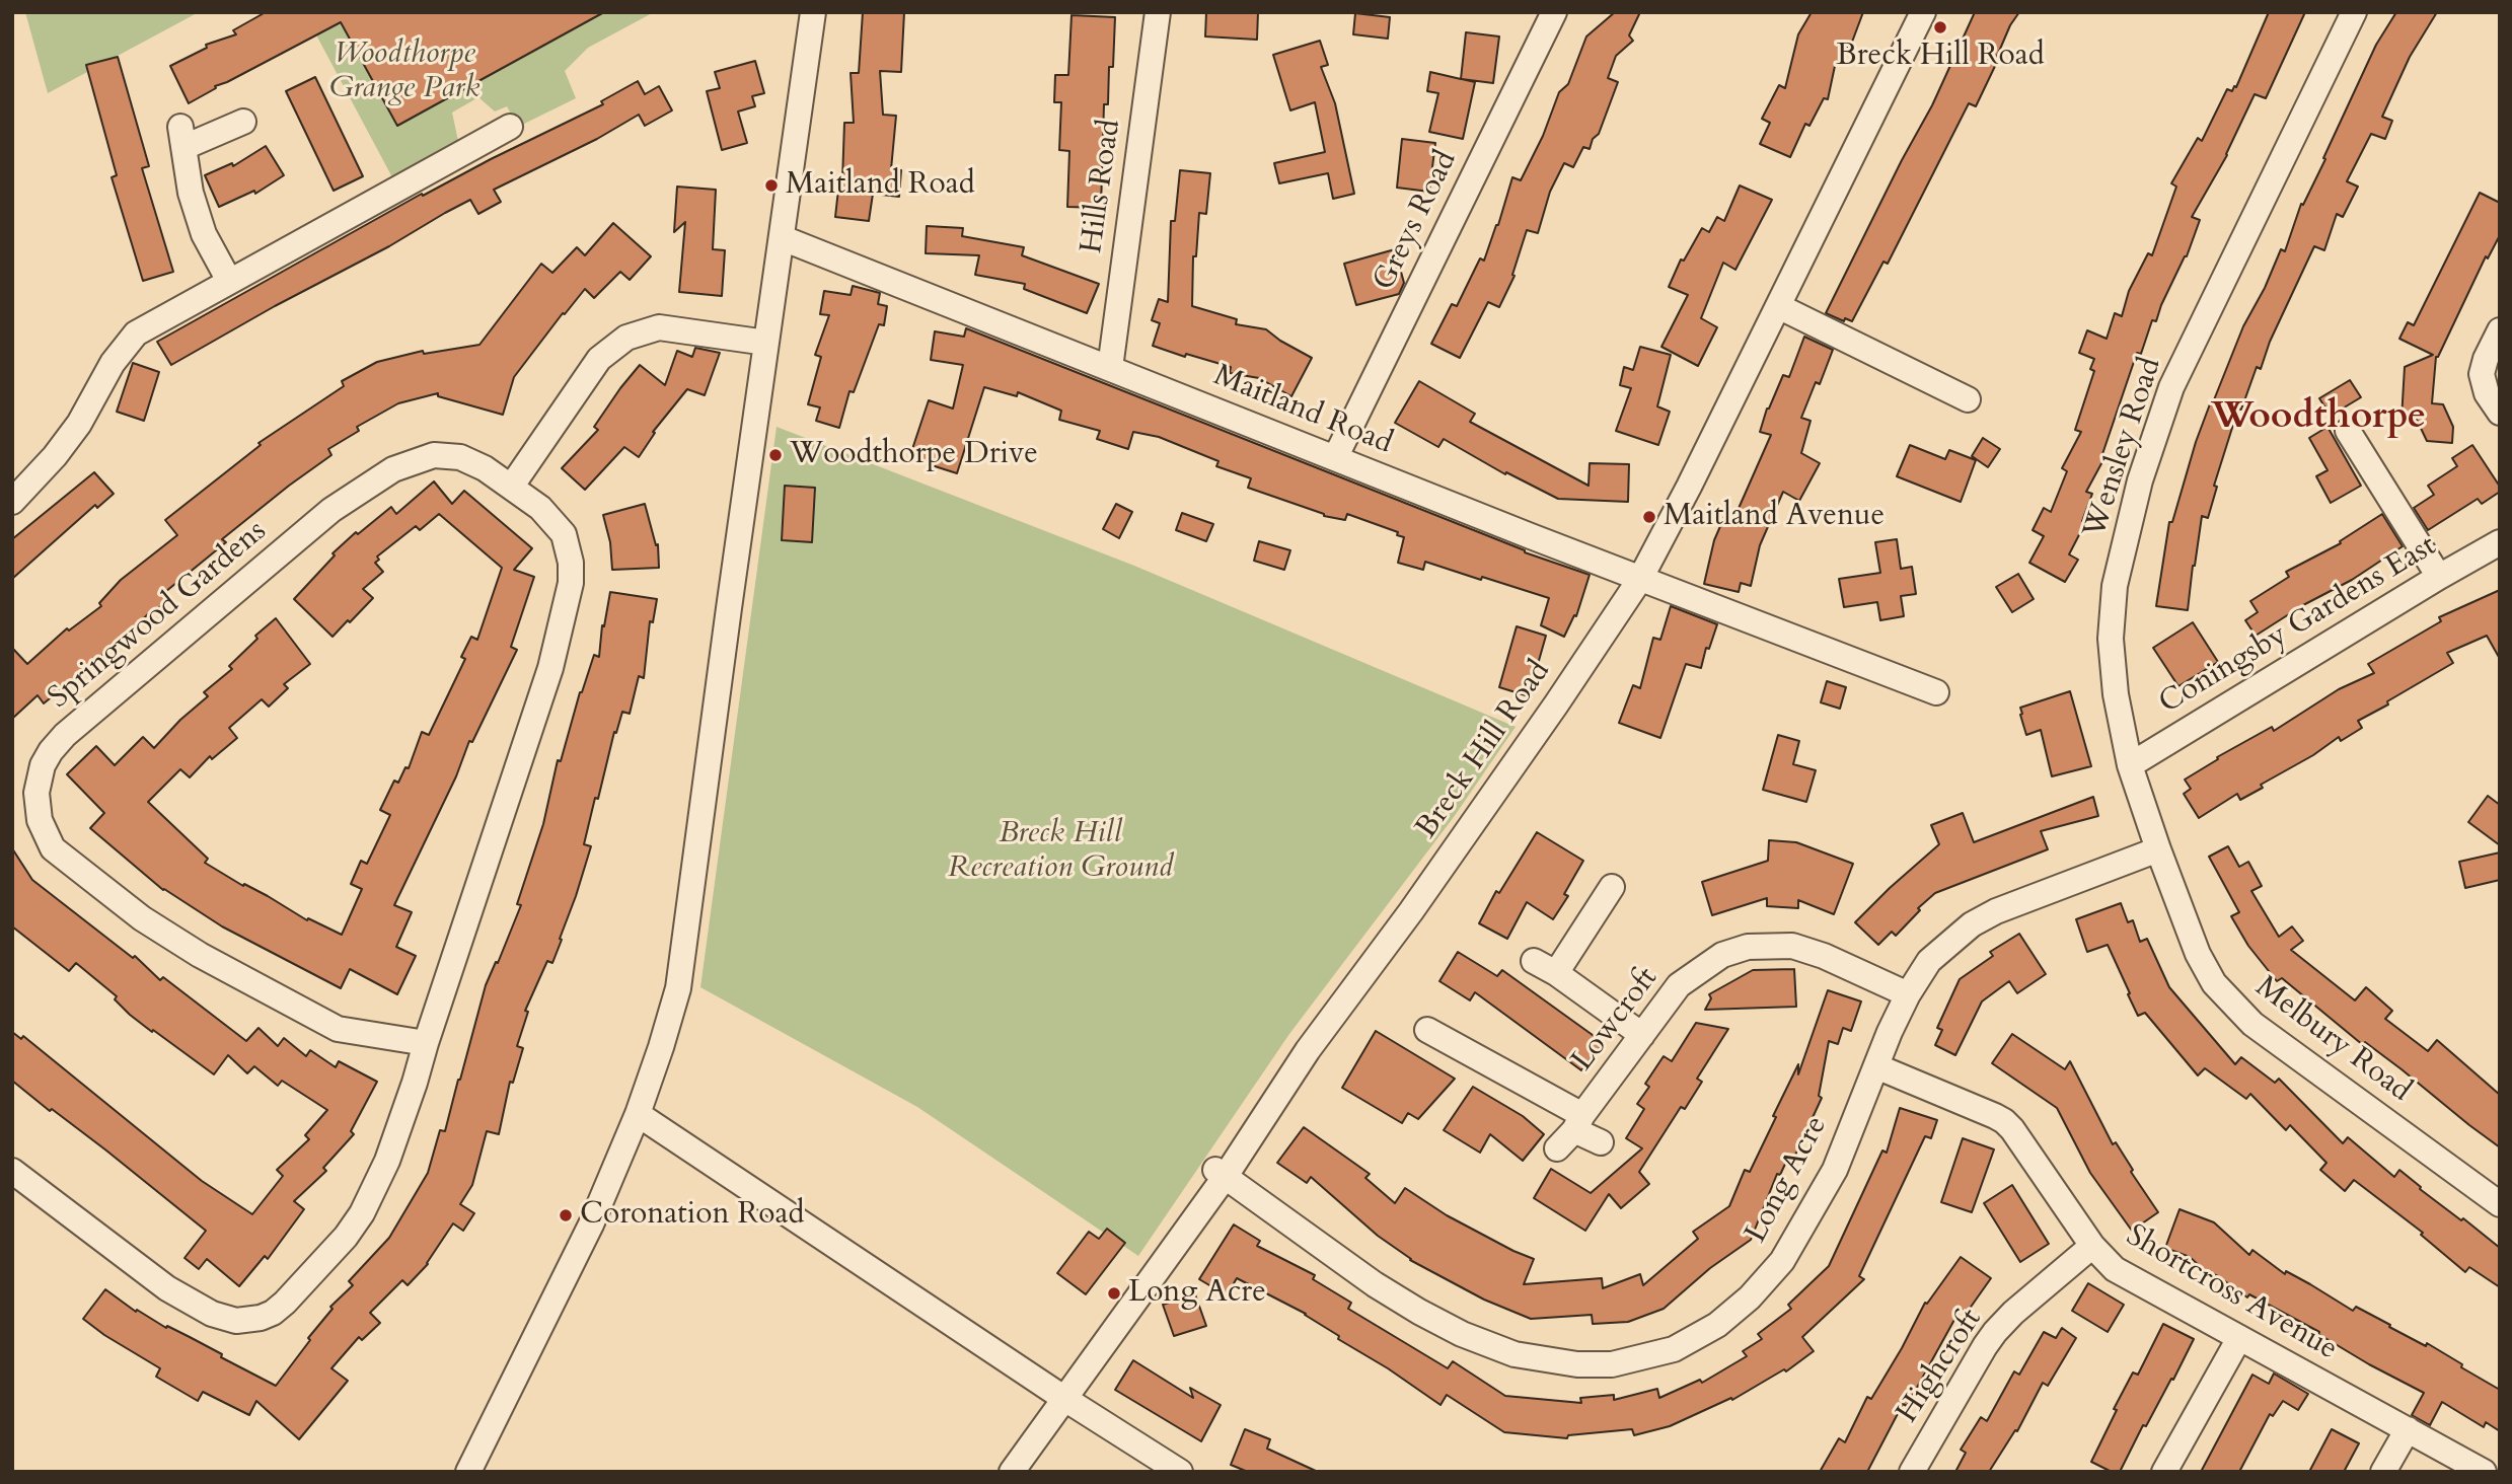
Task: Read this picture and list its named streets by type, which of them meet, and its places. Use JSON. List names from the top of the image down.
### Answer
{
  "streets": {
    "street": [
      "Hills Road",
      "Greys Road",
      "Maitland Road",
      "Wensley Road",
      "Springwood Gardens",
      "Coningsby Gardens East",
      "Breck Hill Road",
      "Lowcroft",
      "Melbury Road",
      "Long Acre",
      "Shortcross Avenue",
      "Highcroft"
    ]
  },
  "crossings": [
    ["Hills Road", "Maitland Road"],
    ["Greys Road", "Maitland Road"],
    ["Maitland Road", "Breck Hill Road"],
    ["Wensley Road", "Coningsby Gardens East"],
    ["Wensley Road", "Melbury Road"],
    ["Wensley Road", "Long Acre"],
    ["Breck Hill Road", "Long Acre"],
    ["Lowcroft", "Long Acre"],
    ["Melbury Road", "Long Acre"],
    ["Long Acre", "Shortcross Avenue"],
    ["Shortcross Avenue", "Highcroft"]
  ],
  "districts": ["Woodthorpe"],
  "parks": ["Woodthorpe Grange Park", "Breck Hill Recreation Ground"],
  "places": [
    "Breck Hill Road",
    "Maitland Road",
    "Woodthorpe Drive",
    "Maitland Avenue",
    "Coronation Road",
    "Long Acre"
  ]
}
